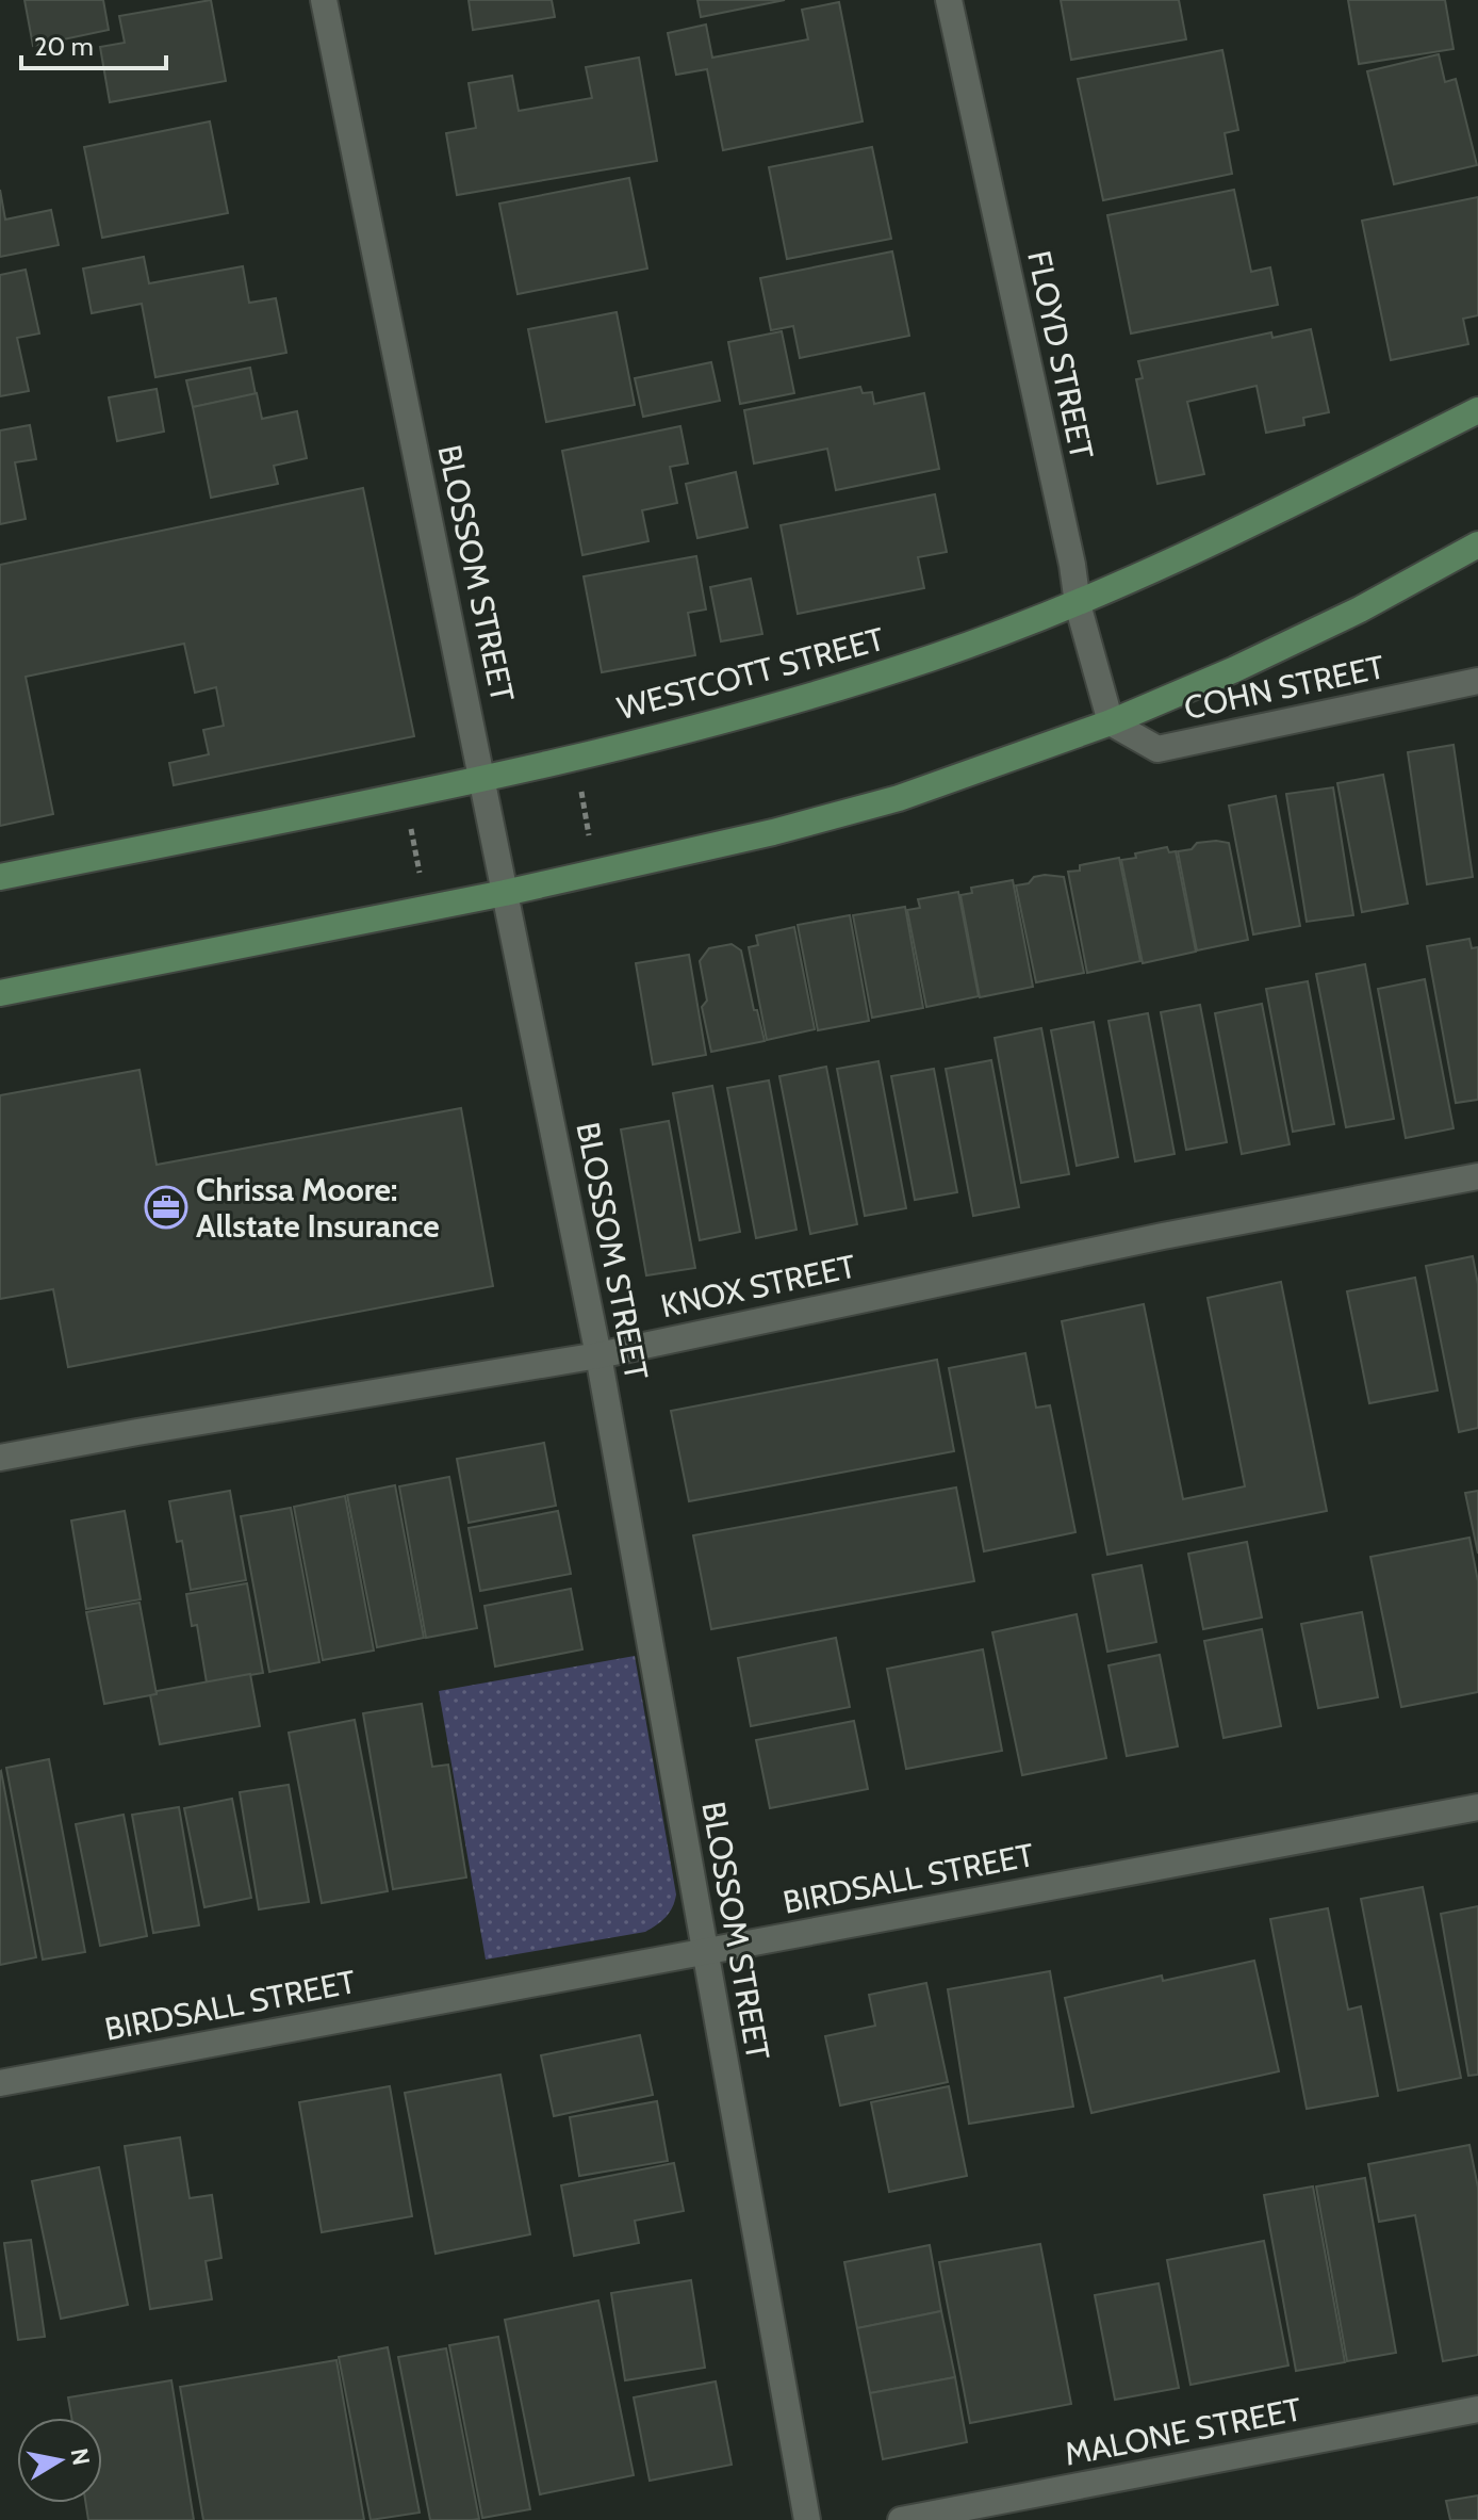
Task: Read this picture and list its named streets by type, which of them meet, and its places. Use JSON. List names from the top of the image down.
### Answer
{
  "streets": {
    "main road": ["WESTCOTT STREET"],
    "street": [
      "FLOYD STREET",
      "BLOSSOM STREET",
      "COHN STREET",
      "KNOX STREET",
      "BIRDSALL STREET",
      "MALONE STREET"
    ]
  },
  "crossings": [
    ["FLOYD STREET", "WESTCOTT STREET"],
    ["FLOYD STREET", "COHN STREET"],
    ["BLOSSOM STREET", "WESTCOTT STREET"],
    ["BLOSSOM STREET", "KNOX STREET"],
    ["BLOSSOM STREET", "BIRDSALL STREET"]
  ],
  "places": {
    "office": ["Chrissa Moore: Allstate Insurance"]
  },
  "scale_bar": "20 m",
  "north": "right"
}
